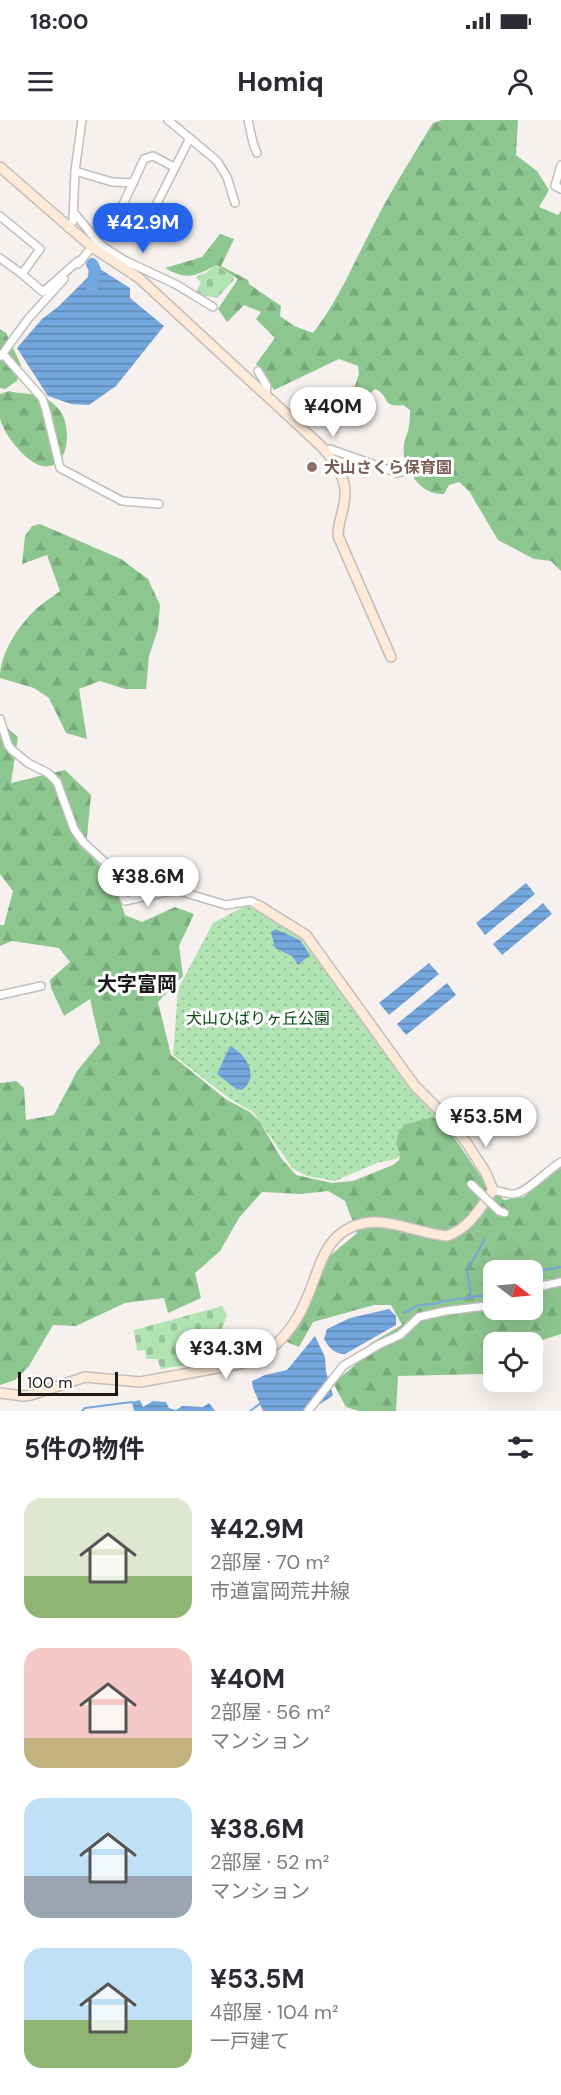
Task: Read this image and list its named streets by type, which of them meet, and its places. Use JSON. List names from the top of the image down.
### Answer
{
  "districts": ["大字富岡"],
  "parks": ["犬山ひばりヶ丘公園"],
  "places": ["犬山さくら保育園"],
  "scale_bar": "100 m",
  "north": "right",
  "page": {
    "status": "18:00",
    "header": "Homiq",
    "price": [
      "¥42.9M",
      "¥40M",
      "¥38.6M",
      "¥53.5M",
      "¥34.3M"
    ],
    "scale": "100 m",
    "heading": "5件の物件",
    "list": [
      {
        "name": "¥42.9M",
        "note": "2部屋 · 70 m² · 市道富岡荒井線"
      },
      {
        "name": "¥40M",
        "note": "2部屋 · 56 m² · マンション"
      },
      {
        "name": "¥38.6M",
        "note": "2部屋 · 52 m² · マンション"
      },
      {
        "name": "¥53.5M",
        "note": "4部屋 · 104 m² · 一戸建て"
      }
    ]
  }
}
